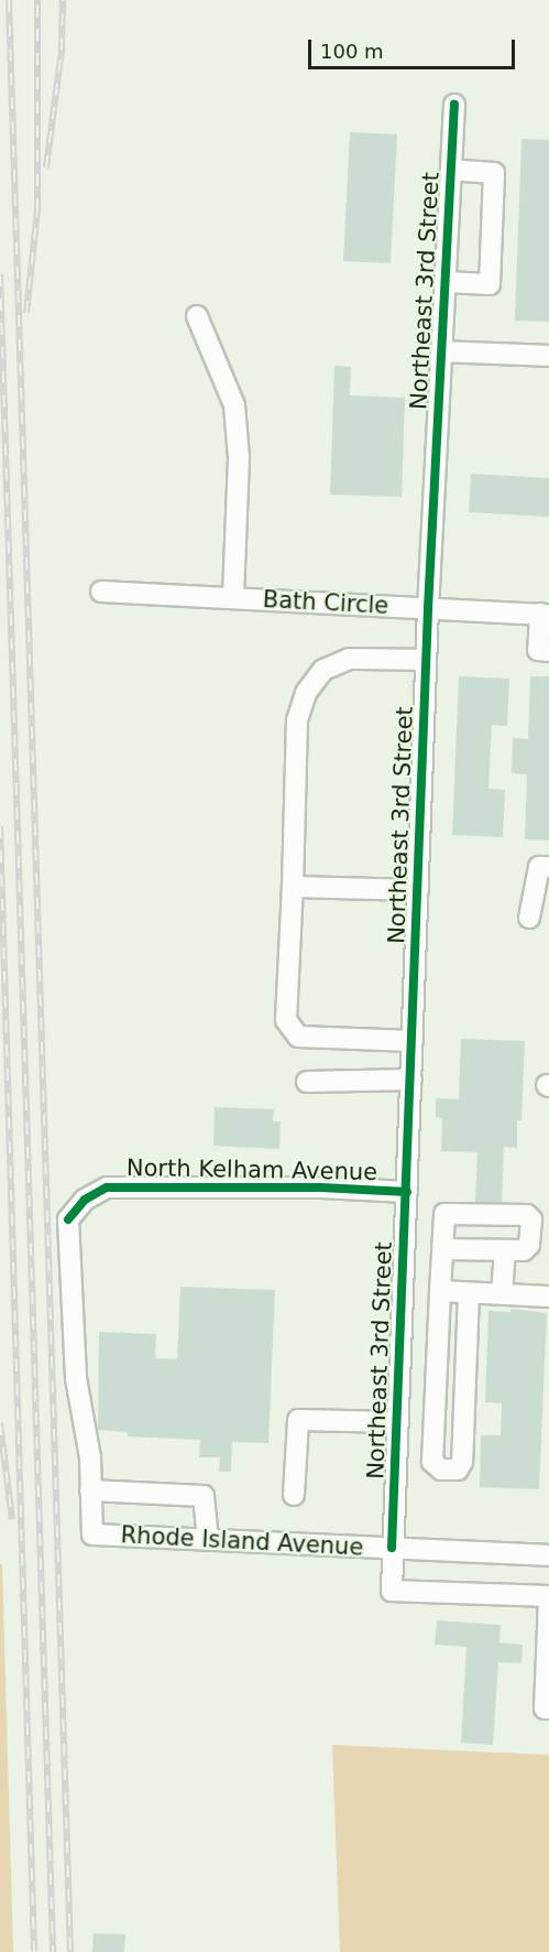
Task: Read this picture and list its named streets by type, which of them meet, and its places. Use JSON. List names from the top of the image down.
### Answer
{
  "streets": {
    "street": [
      "Northeast 3rd Street",
      "Bath Circle",
      "North Kelham Avenue",
      "Rhode Island Avenue"
    ]
  },
  "crossings": [
    ["Northeast 3rd Street", "Bath Circle"],
    ["Northeast 3rd Street", "North Kelham Avenue"],
    ["Northeast 3rd Street", "Rhode Island Avenue"],
    ["North Kelham Avenue", "Rhode Island Avenue"]
  ],
  "scale_bar": "100 m"
}
